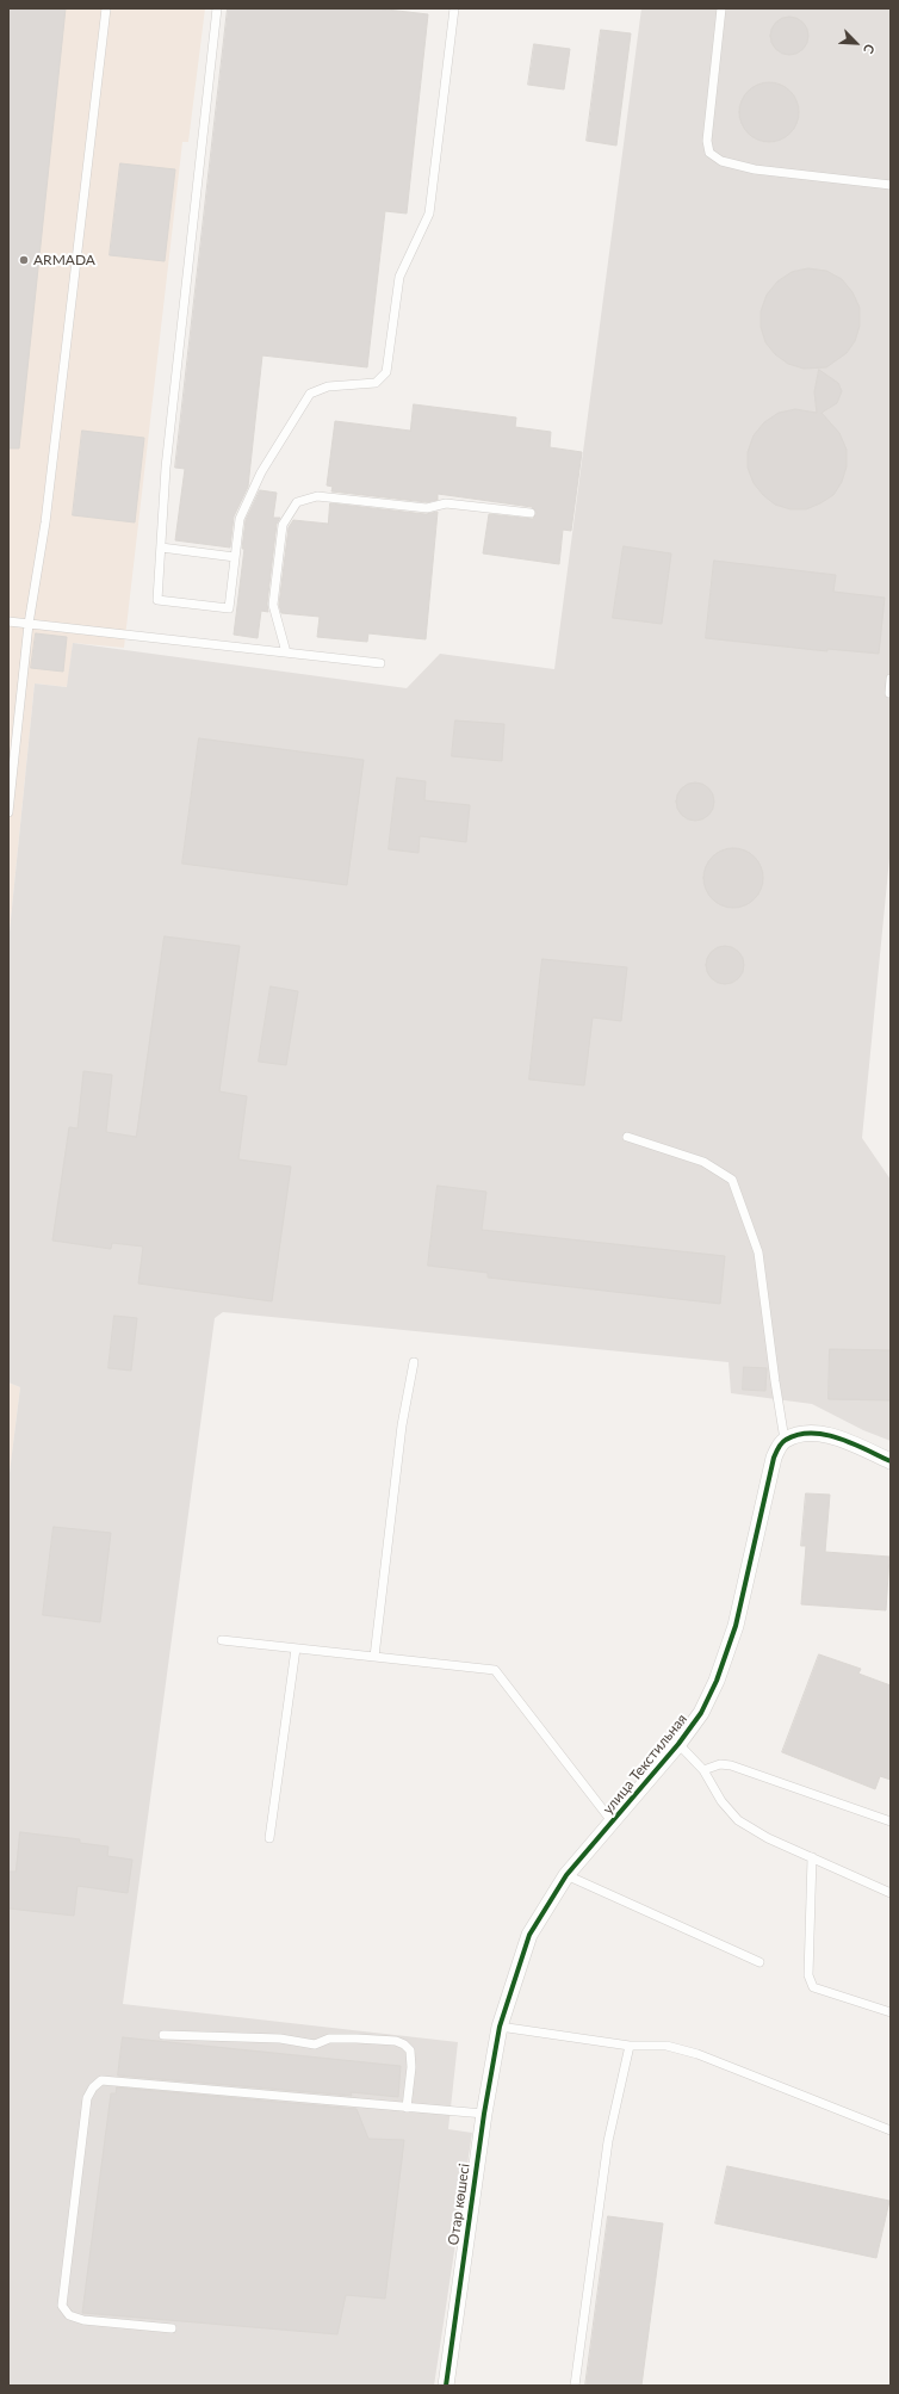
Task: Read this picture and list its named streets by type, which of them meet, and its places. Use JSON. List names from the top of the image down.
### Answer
{
  "streets": {
    "street": ["улица Текстильная", "Отар көшесі"]
  },
  "crossings": [
    ["улица Текстильная", "Отар көшесі"]
  ],
  "places": ["ARMADA"],
  "north": "bottom right"
}
